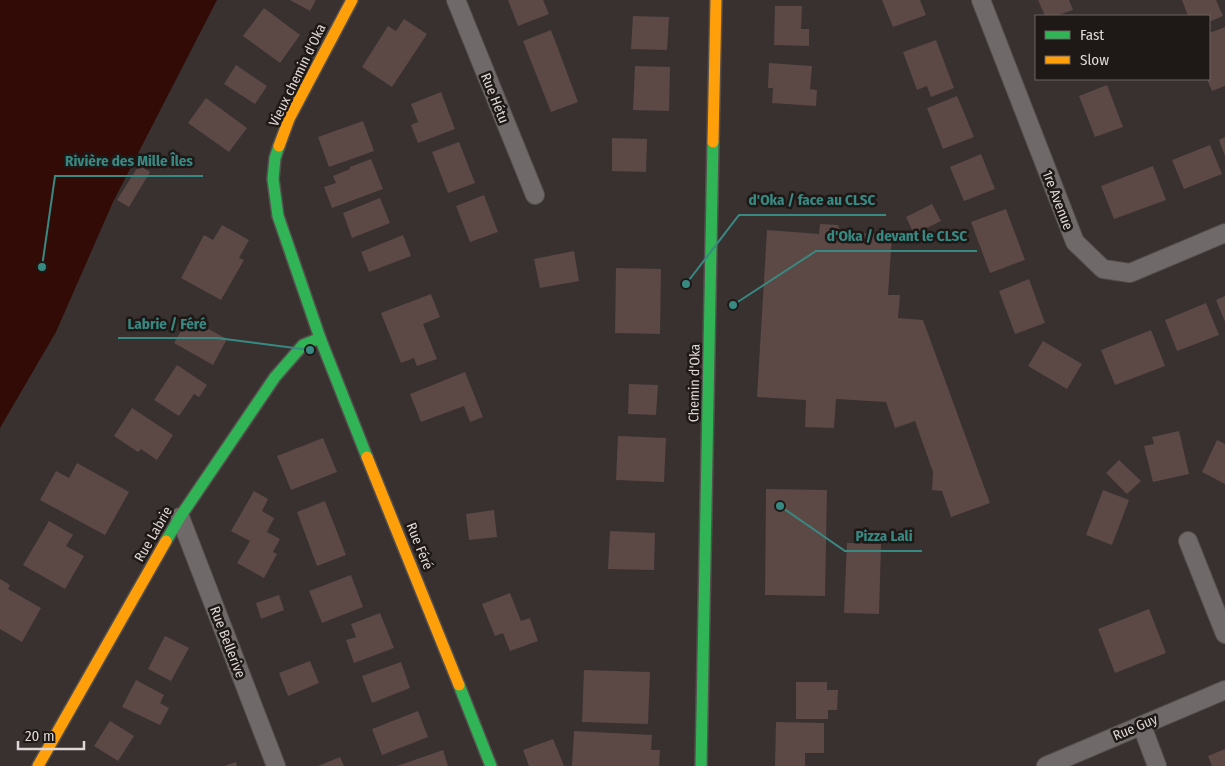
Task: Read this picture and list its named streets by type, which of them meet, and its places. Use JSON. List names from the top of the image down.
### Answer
{
  "streets": {
    "street": [
      "Vieux chemin d'Oka",
      "Rue Hétu",
      "1re Avenue",
      "Chemin d'Oka",
      "Rue Labrie",
      "Rue Féré",
      "Rue Bellerive",
      "Rue Guy"
    ]
  },
  "crossings": [
    ["Vieux chemin d'Oka", "Rue Labrie"],
    ["Vieux chemin d'Oka", "Rue Féré"],
    ["Rue Labrie", "Rue Féré"],
    ["Rue Labrie", "Rue Bellerive"]
  ],
  "places": [
    "Rivière des Mille Îles",
    "d'Oka / face au CLSC",
    "d'Oka / devant le CLSC",
    "Labrie / Féré",
    "Pizza Lali"
  ],
  "legend": ["Fast", "Slow"],
  "scale_bar": "20 m"
}
